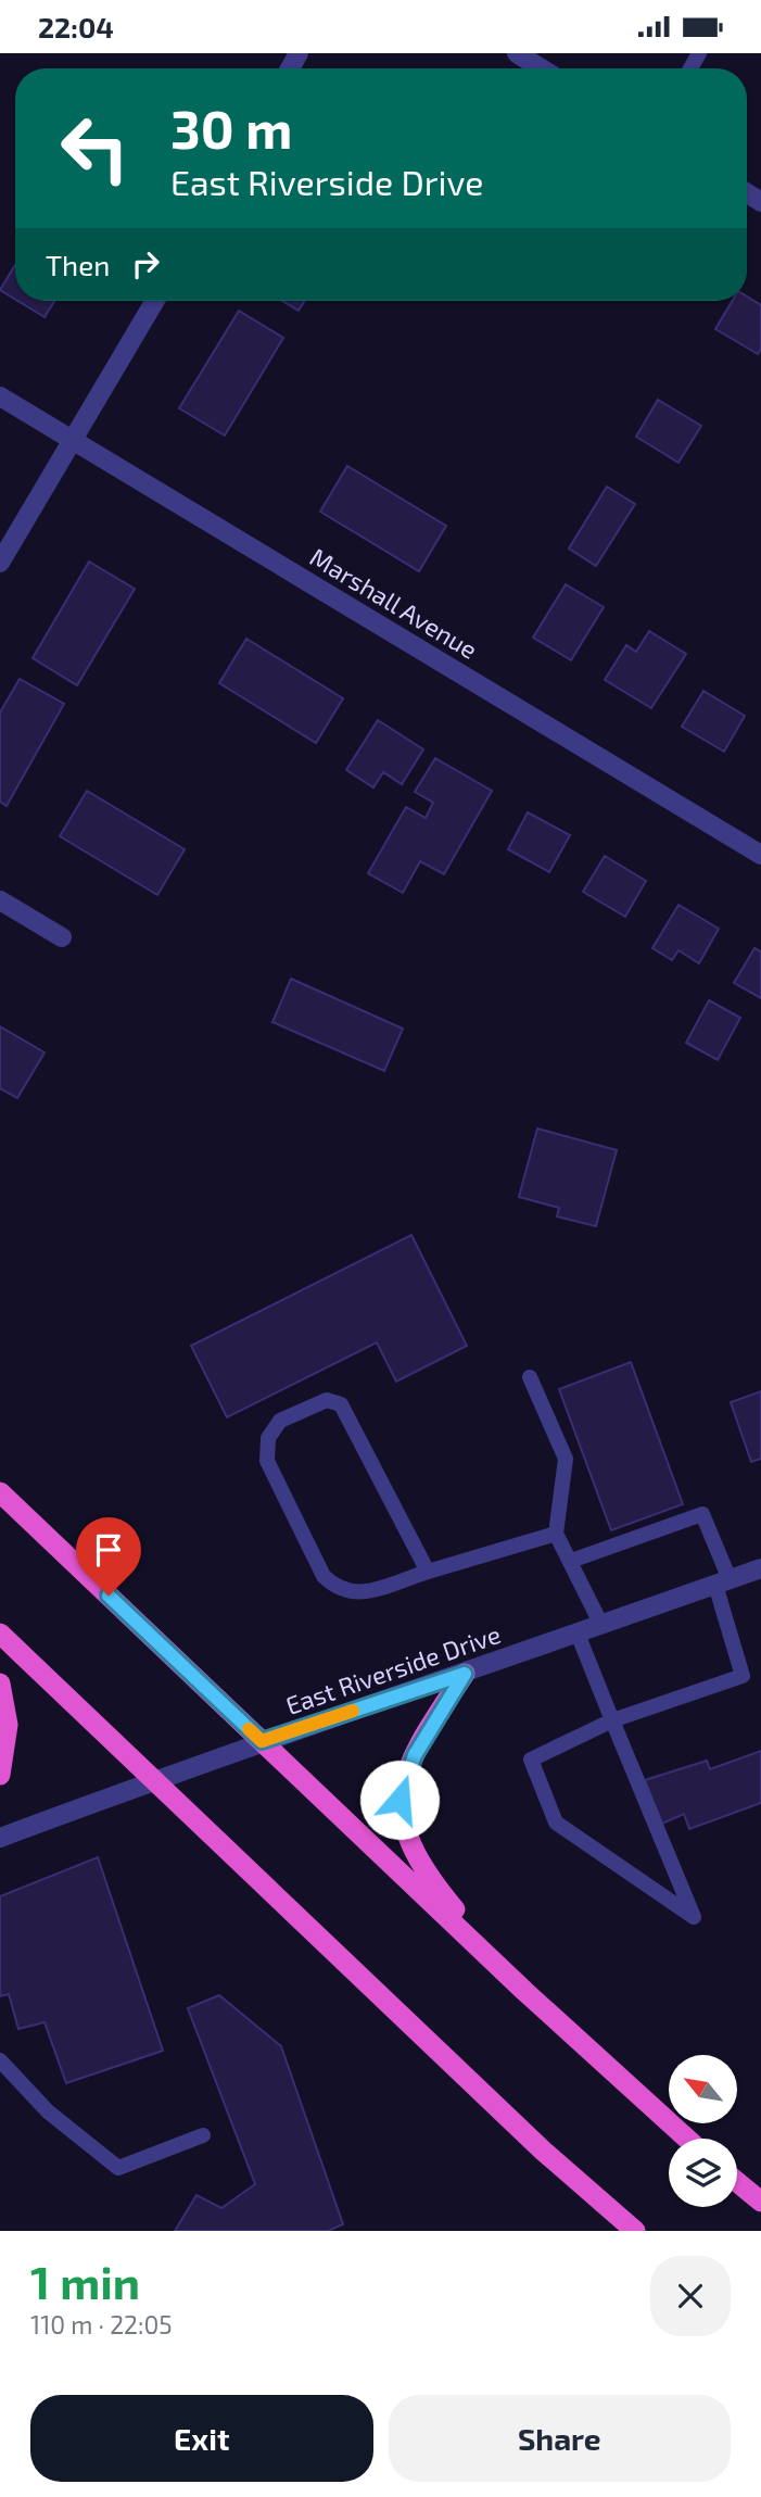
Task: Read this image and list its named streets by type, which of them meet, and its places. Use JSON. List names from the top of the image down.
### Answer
{
  "streets": {
    "street": ["Marshall Avenue", "East Riverside Drive"]
  },
  "north": "top left",
  "page": {
    "status": "22:04",
    "turn": ["30 m", "East Riverside Drive"],
    "then": "Then",
    "heading": ["1 min", "110 m · 22:05"],
    "buttons": ["Exit", "Share"]
  }
}
